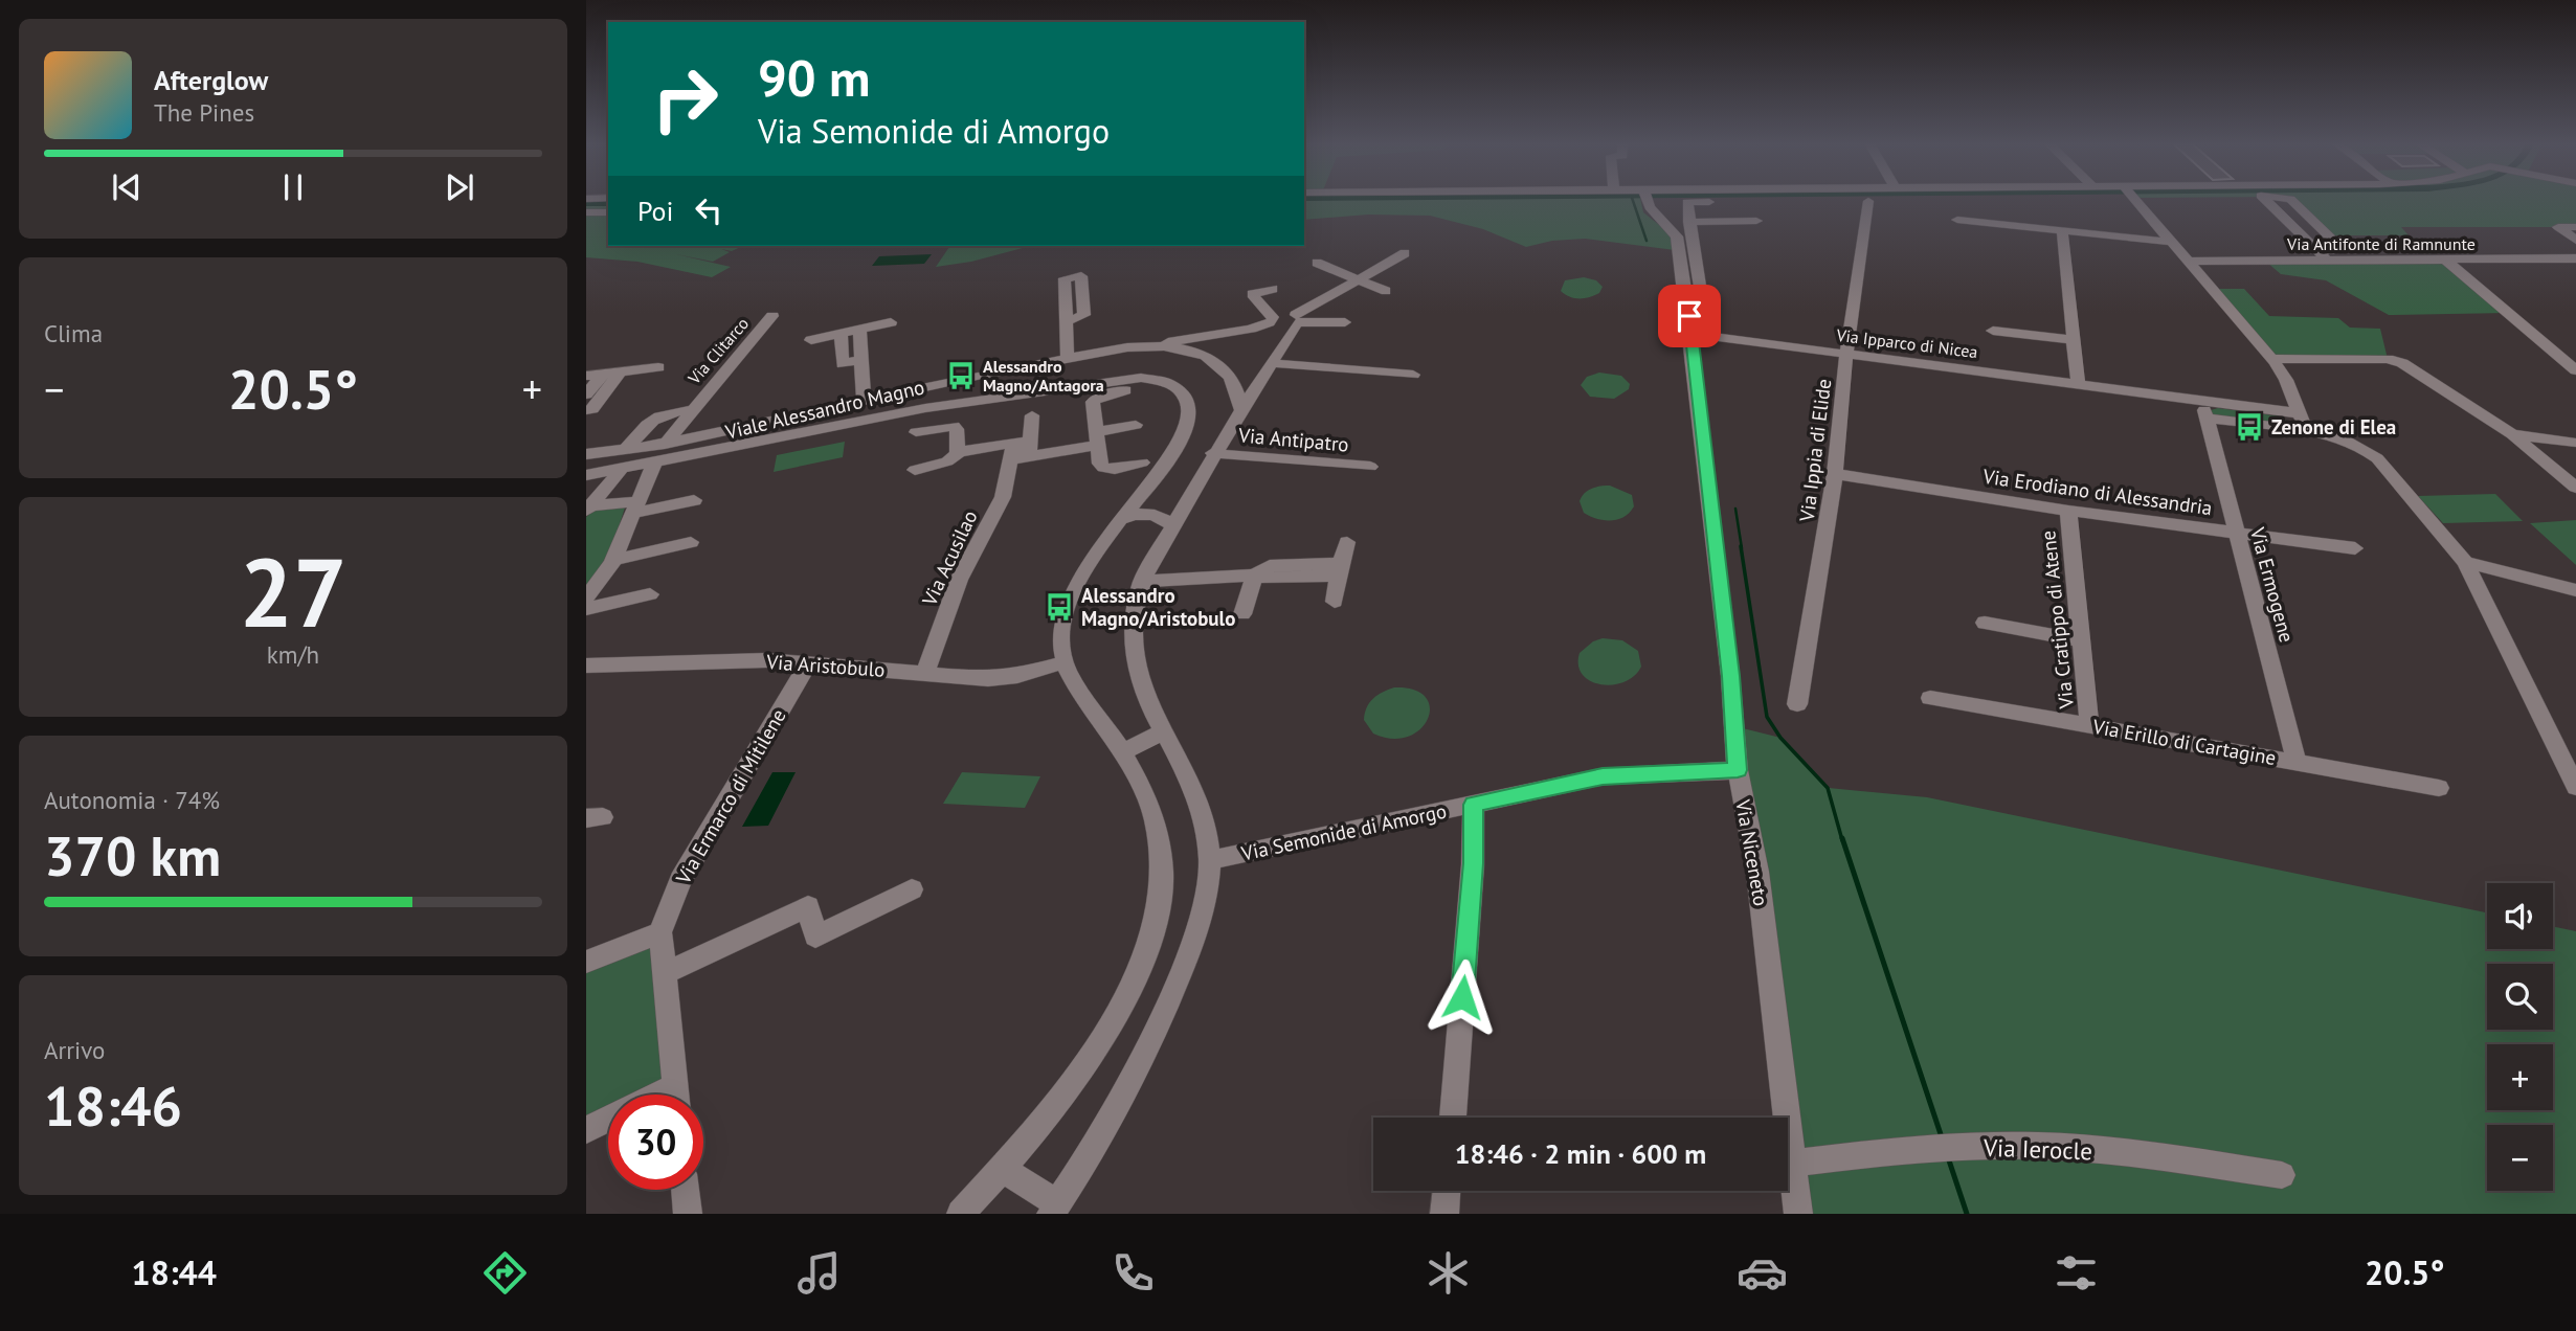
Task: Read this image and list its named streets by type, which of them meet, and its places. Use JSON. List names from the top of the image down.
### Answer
{
  "streets": {
    "street": [
      "Via Antifonte di Ramnunte",
      "Via Ipparco di Nicea",
      "Via Clitarco",
      "Viale Alessandro Magno",
      "Via Antipatro",
      "Via Ippia di Elide",
      "Via Erodiano di Alessandria",
      "Via Acusilao",
      "Via Ermogene",
      "Via Cratippo di Atene",
      "Via Aristobulo",
      "Via Erillo di Cartagine",
      "Via Ermarco di Mitilene",
      "Via Semonide di Amorgo",
      "Via Niceneto",
      "Via Ierocle"
    ]
  },
  "crossings": [
    ["Via Ipparco di Nicea", "Via Ippia di Elide"],
    ["Via Ipparco di Nicea", "Via Ermogene"],
    ["Via Ipparco di Nicea", "Via Niceneto"],
    ["Via Clitarco", "Viale Alessandro Magno"],
    ["Viale Alessandro Magno", "Via Aristobulo"],
    ["Via Ippia di Elide", "Via Erodiano di Alessandria"],
    ["Via Erodiano di Alessandria", "Via Ermogene"],
    ["Via Erodiano di Alessandria", "Via Cratippo di Atene"],
    ["Via Acusilao", "Via Aristobulo"],
    ["Via Ermogene", "Via Erillo di Cartagine"],
    ["Via Cratippo di Atene", "Via Erillo di Cartagine"],
    ["Via Aristobulo", "Via Ermarco di Mitilene"],
    ["Via Semonide di Amorgo", "Via Niceneto"],
    ["Via Niceneto", "Via Ierocle"]
  ],
  "places": {
    "bus stop": ["Alessandro Magno/Antagora", "Zenone di Elea", "Alessandro Magno/Aristobulo"]
  },
  "page": {
    "turn": ["90 m", "Via Semonide di Amorgo"],
    "song": ["Afterglow", "The Pines"],
    "then": "Poi",
    "tile": [
      "Clima",
      ["27", "km/h"],
      ["Autonomia · 74%", "370 km"],
      ["Arrivo", "18:46"]
    ],
    "heat": ["−", "20.5°", "+"],
    "map_buttons": ["+", "−"],
    "limit": "30",
    "trip": "18:46 · 2 min · 600 m",
    "tabs": ["18:44", "20.5°"]
  }
}
